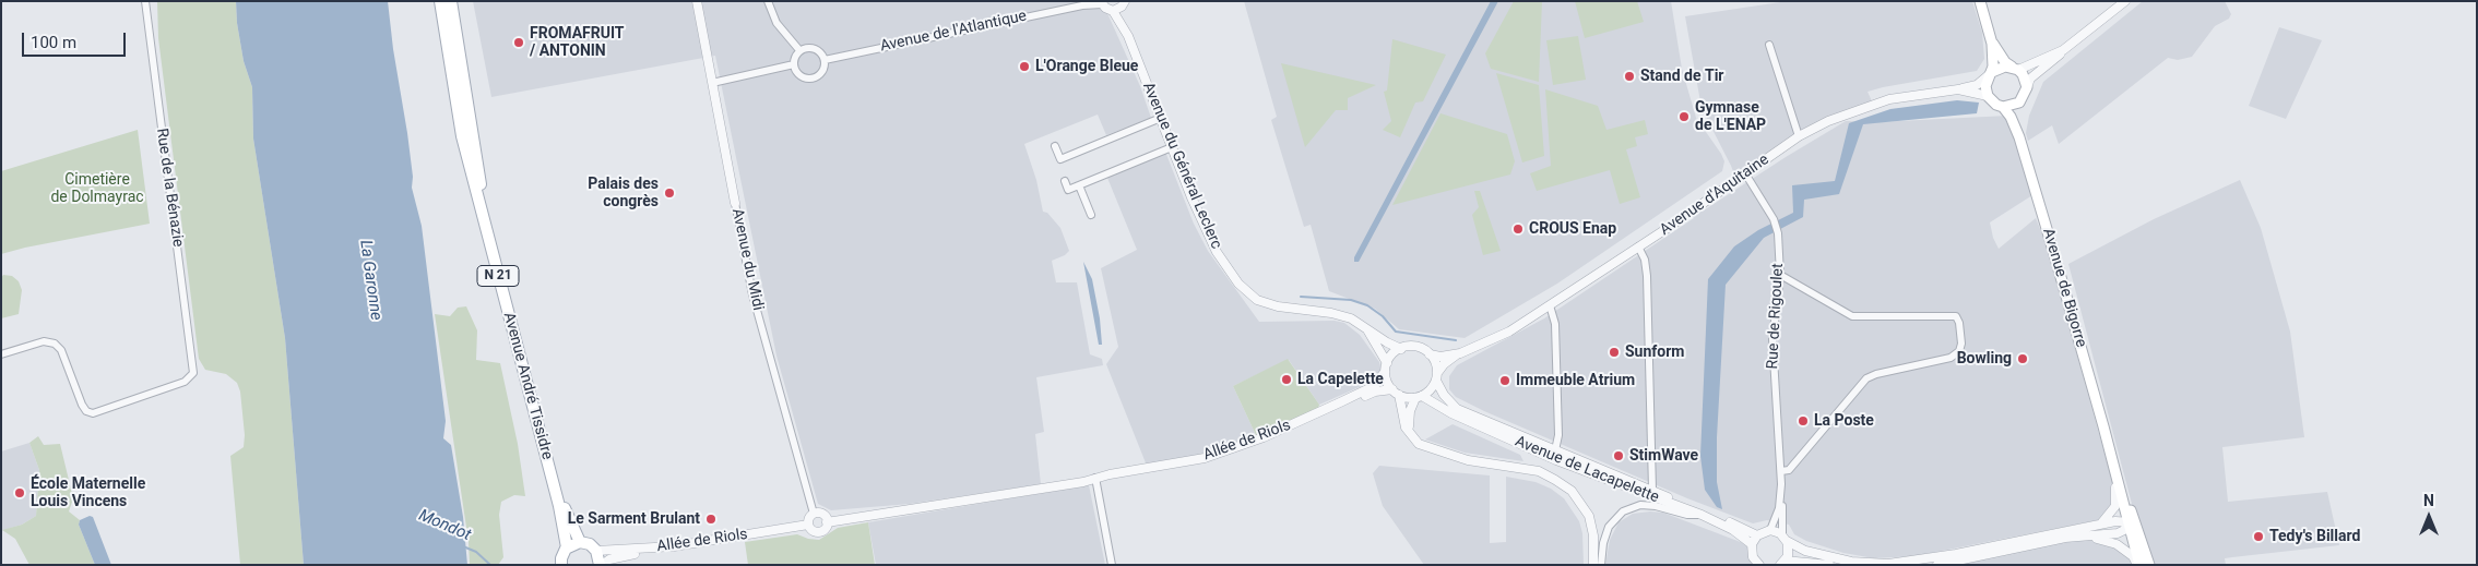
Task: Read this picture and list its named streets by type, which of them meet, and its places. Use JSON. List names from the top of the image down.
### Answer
{
  "streets": {
    "main road": ["N 21", "Avenue de Bigorre", "Avenue André Tissidre"],
    "street": [
      "Avenue de l'Atlantique",
      "Avenue du Général Leclerc",
      "Rue de la Bénazie",
      "Avenue d'Aquitaine",
      "Avenue du Midi",
      "Rue de Rigoulet",
      "Allée de Riols",
      "Avenue de Lacapelette"
    ]
  },
  "crossings": [
    ["Avenue du Général Leclerc", "Avenue d'Aquitaine"],
    ["Avenue du Général Leclerc", "Allée de Riols"],
    ["Avenue du Général Leclerc", "Avenue de Lacapelette"],
    ["Avenue d'Aquitaine", "Avenue de Bigorre"],
    ["Avenue d'Aquitaine", "Rue de Rigoulet"],
    ["Avenue d'Aquitaine", "Allée de Riols"],
    ["Avenue d'Aquitaine", "Avenue de Lacapelette"],
    ["Avenue du Midi", "Allée de Riols"],
    ["Allée de Riols", "Avenue de Lacapelette"]
  ],
  "water": ["La Garonne", "Mondot"],
  "parks": ["Cimetière de Dolmayrac"],
  "places": [
    "FROMAFRUIT / ANTONIN",
    "L'Orange Bleue",
    "Stand de Tir",
    "Gymnase de L'ENAP",
    "Palais des congrès",
    "CROUS Enap",
    "Sunform",
    "Bowling",
    "La Capelette",
    "Immeuble Atrium",
    "La Poste",
    "StimWave",
    "École Maternelle Louis Vincens",
    "Le Sarment Brulant",
    "Tedy's Billard"
  ],
  "scale_bar": "100 m",
  "north": "top"
}
